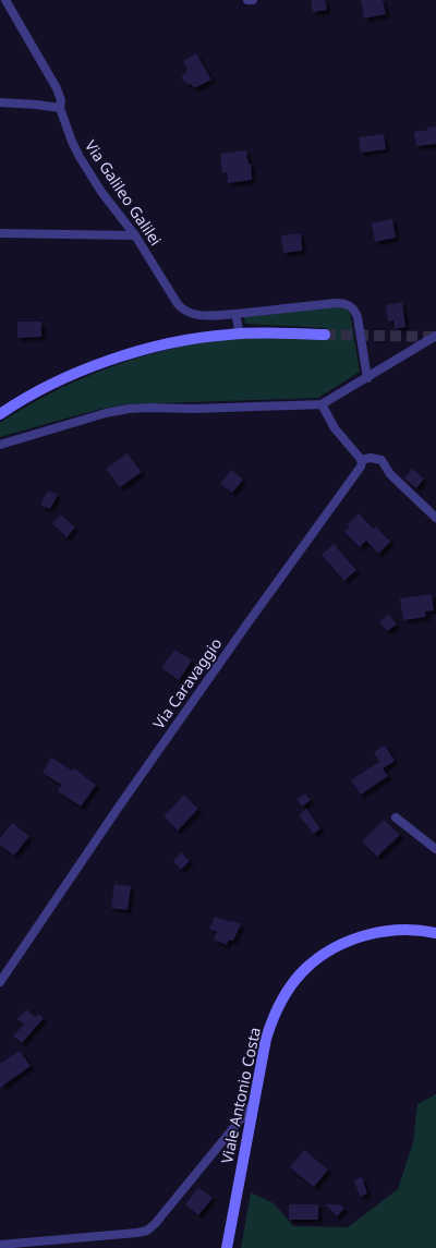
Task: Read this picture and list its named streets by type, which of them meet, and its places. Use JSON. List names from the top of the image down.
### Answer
{
  "streets": {
    "main road": ["Viale Antonio Costa"],
    "street": ["Via Galileo Galilei", "Via Caravaggio"]
  }
}
